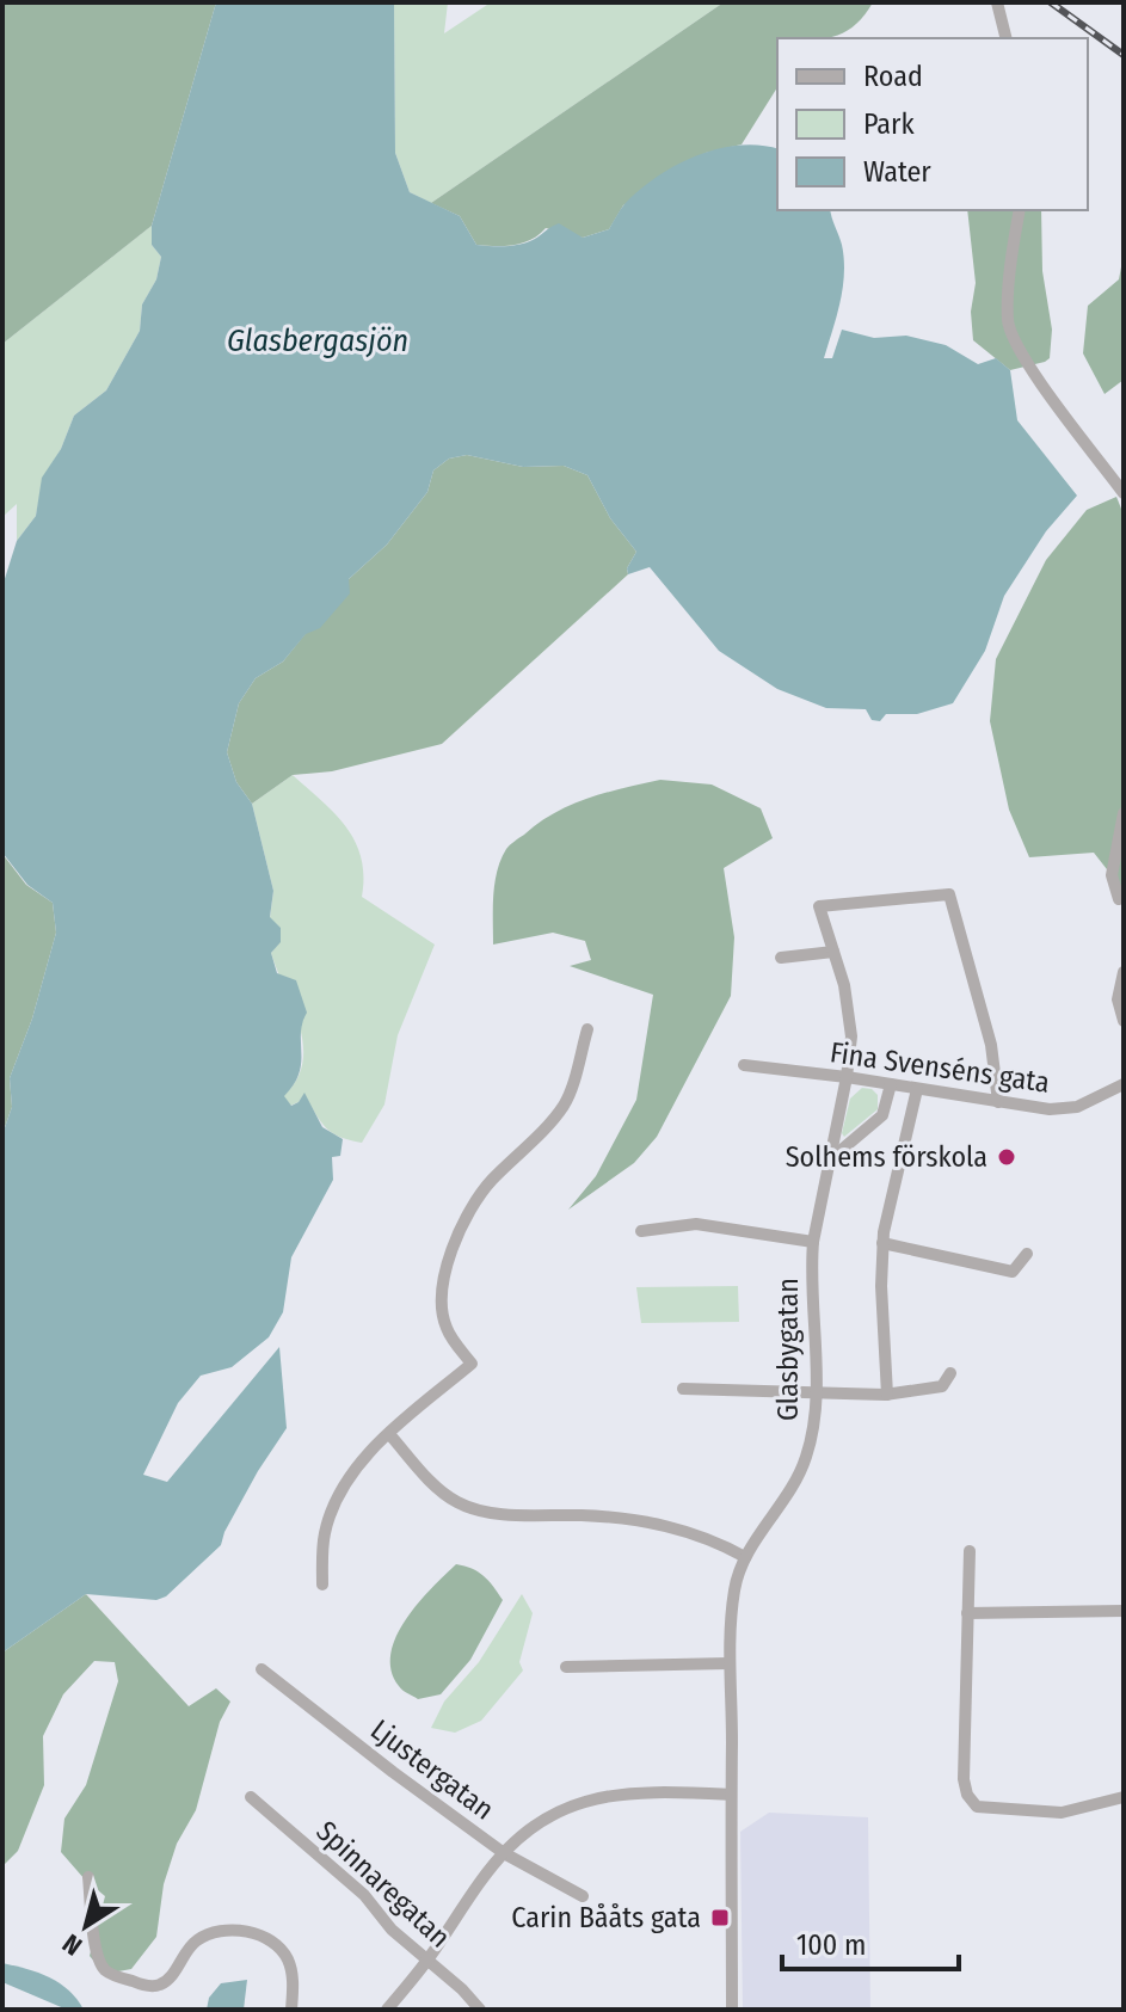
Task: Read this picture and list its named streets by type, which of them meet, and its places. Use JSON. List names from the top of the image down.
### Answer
{
  "streets": {
    "street": [
      "Fina Svenséns gata",
      "Glasbygatan",
      "Ljustergatan",
      "Spinnaregatan"
    ]
  },
  "crossings": [
    ["Fina Svenséns gata", "Glasbygatan"]
  ],
  "water": ["Glasbergasjön"],
  "places": {
    "other": ["Solhems förskola"],
    "transit": ["Carin Bååts gata"]
  },
  "legend": ["Road", "Park", "Water"],
  "scale_bar": "100 m",
  "north": "bottom left"
}
